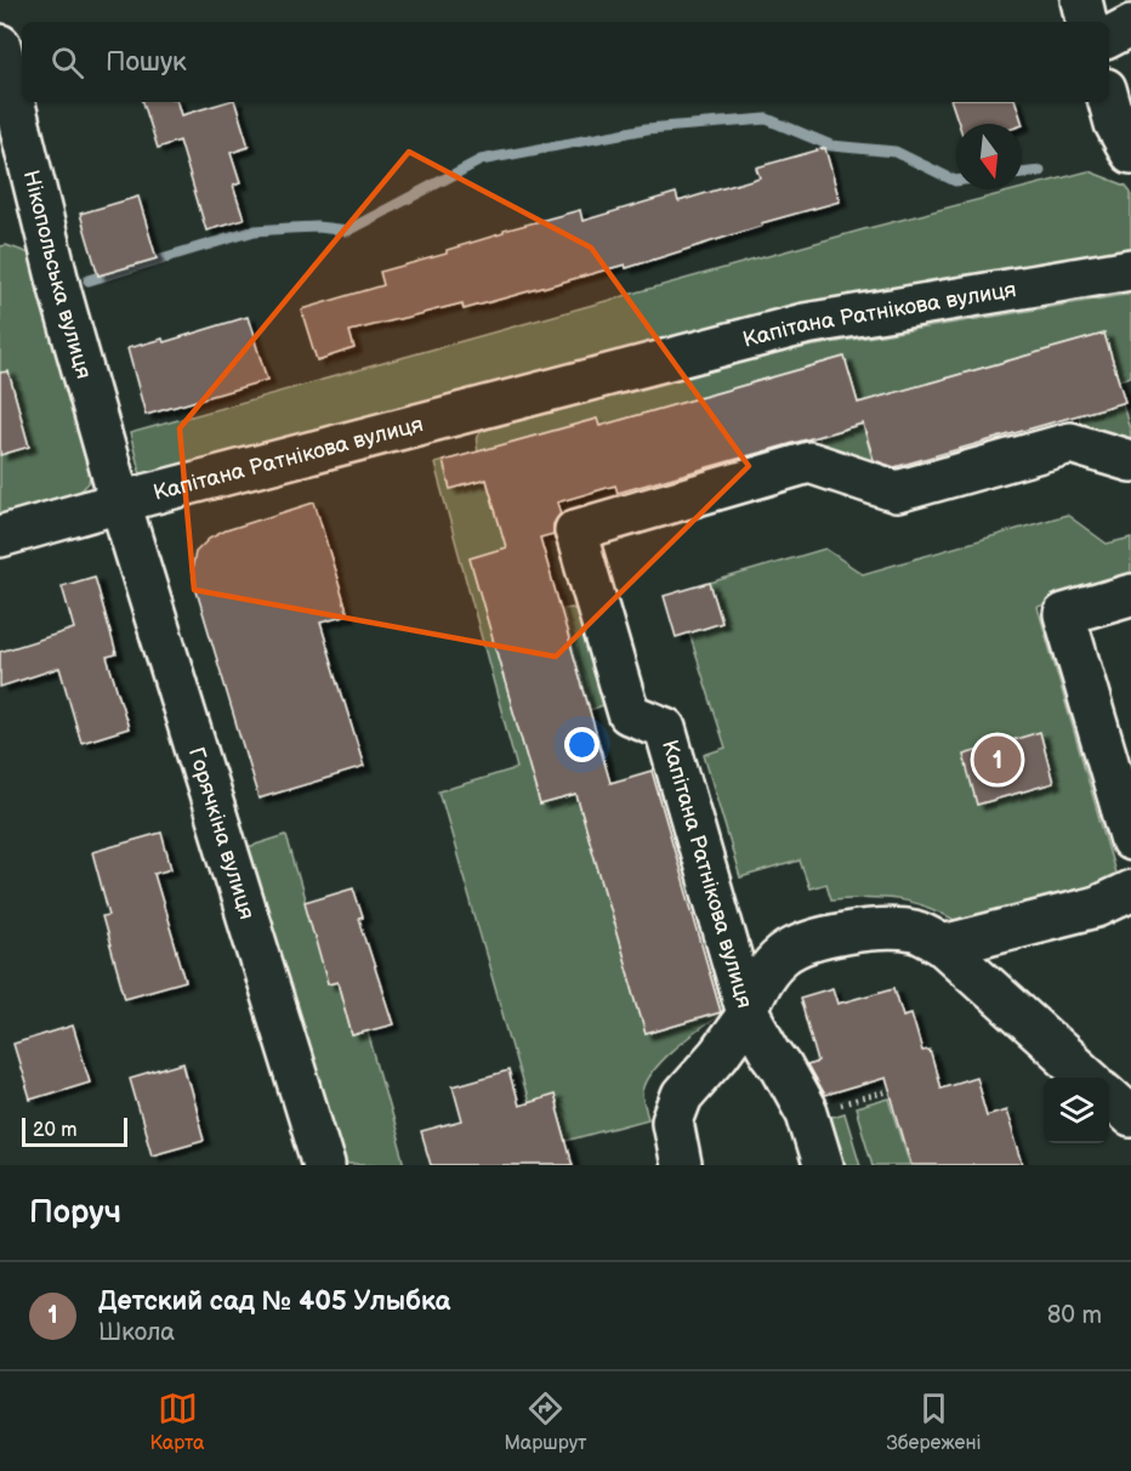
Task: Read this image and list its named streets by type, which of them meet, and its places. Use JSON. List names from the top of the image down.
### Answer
{
  "streets": {
    "street": ["Нікопольська вулиця", "Капітана Ратнікова вулиця", "Горячкіна вулиця"]
  },
  "crossings": [
    ["Нікопольська вулиця", "Капітана Ратнікова вулиця"],
    ["Нікопольська вулиця", "Горячкіна вулиця"],
    ["Капітана Ратнікова вулиця", "Горячкіна вулиця"]
  ],
  "scale_bar": "20 m",
  "north": "bottom",
  "page": {
    "search": "Пошук",
    "pins": "1",
    "scale": "20 m",
    "heading": "Поруч",
    "list": [
      {
        "mark": "1",
        "name": "Детский сад № 405 Улыбка",
        "note": "Школа",
        "value": "80 m"
      }
    ],
    "nav": ["Карта", "Маршрут", "Збережені"]
  }
}
